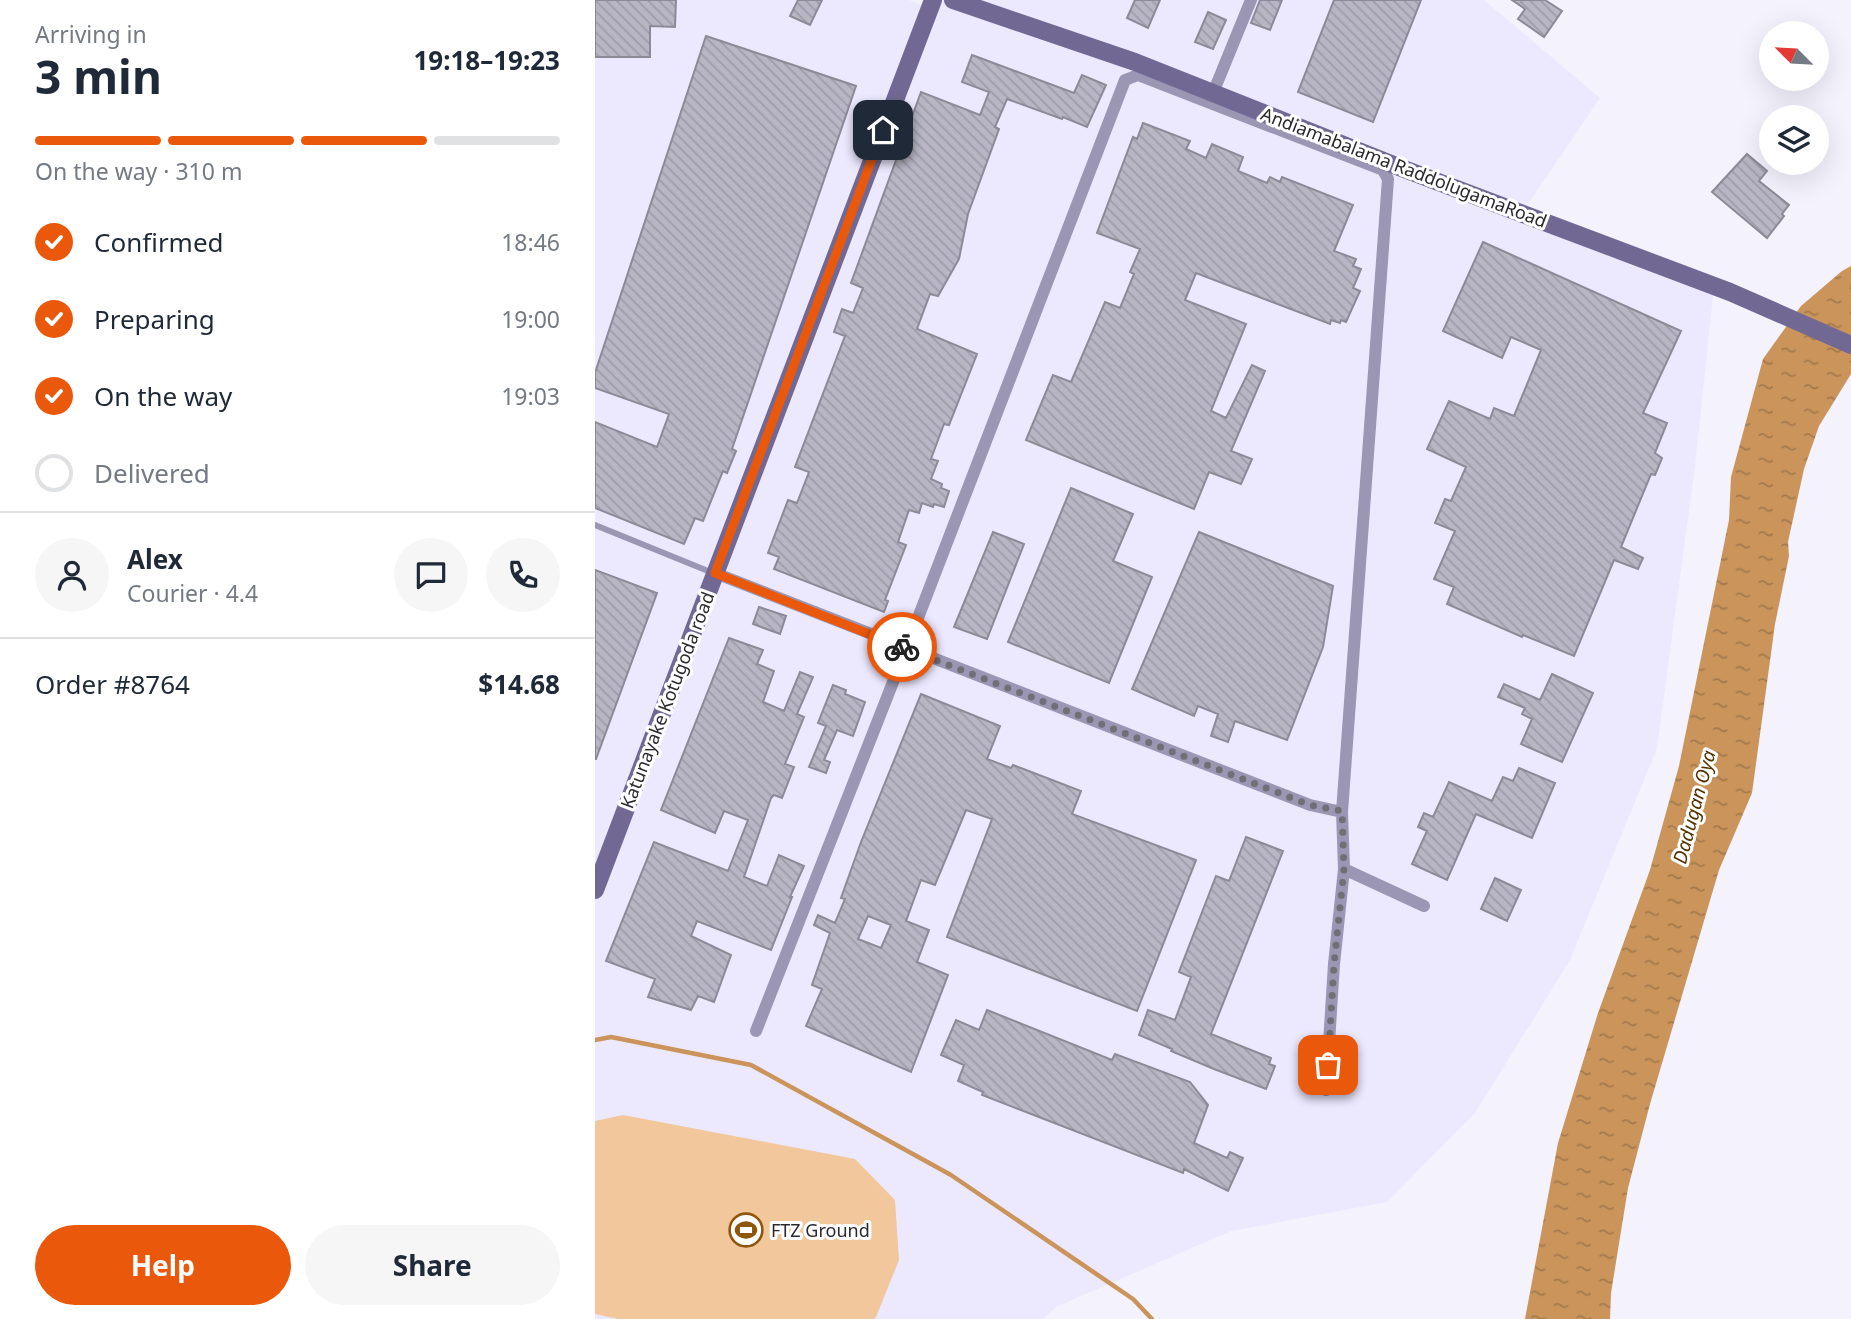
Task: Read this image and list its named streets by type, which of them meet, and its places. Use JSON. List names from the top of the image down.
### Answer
{
  "streets": {
    "street": ["Andiamabalama RaddolugamaRoad", "Katunayake Kotugoda road"]
  },
  "water": ["Dadugan Oya"],
  "places": {
    "sports": ["FTZ Ground"]
  },
  "north": "top left",
  "page": {
    "heading": ["3 min", "Arriving in", "19:18–19:23"],
    "panel": [
      "Alex",
      "Courier · 4.4",
      "Order #8764",
      "$14.68"
    ],
    "bar": "On the way · 310 m",
    "list": [
      ["Confirmed", "18:46"],
      ["Preparing", "19:00"],
      ["On the way", "19:03"],
      "Delivered"
    ],
    "buttons": ["Help", "Share"]
  }
}
